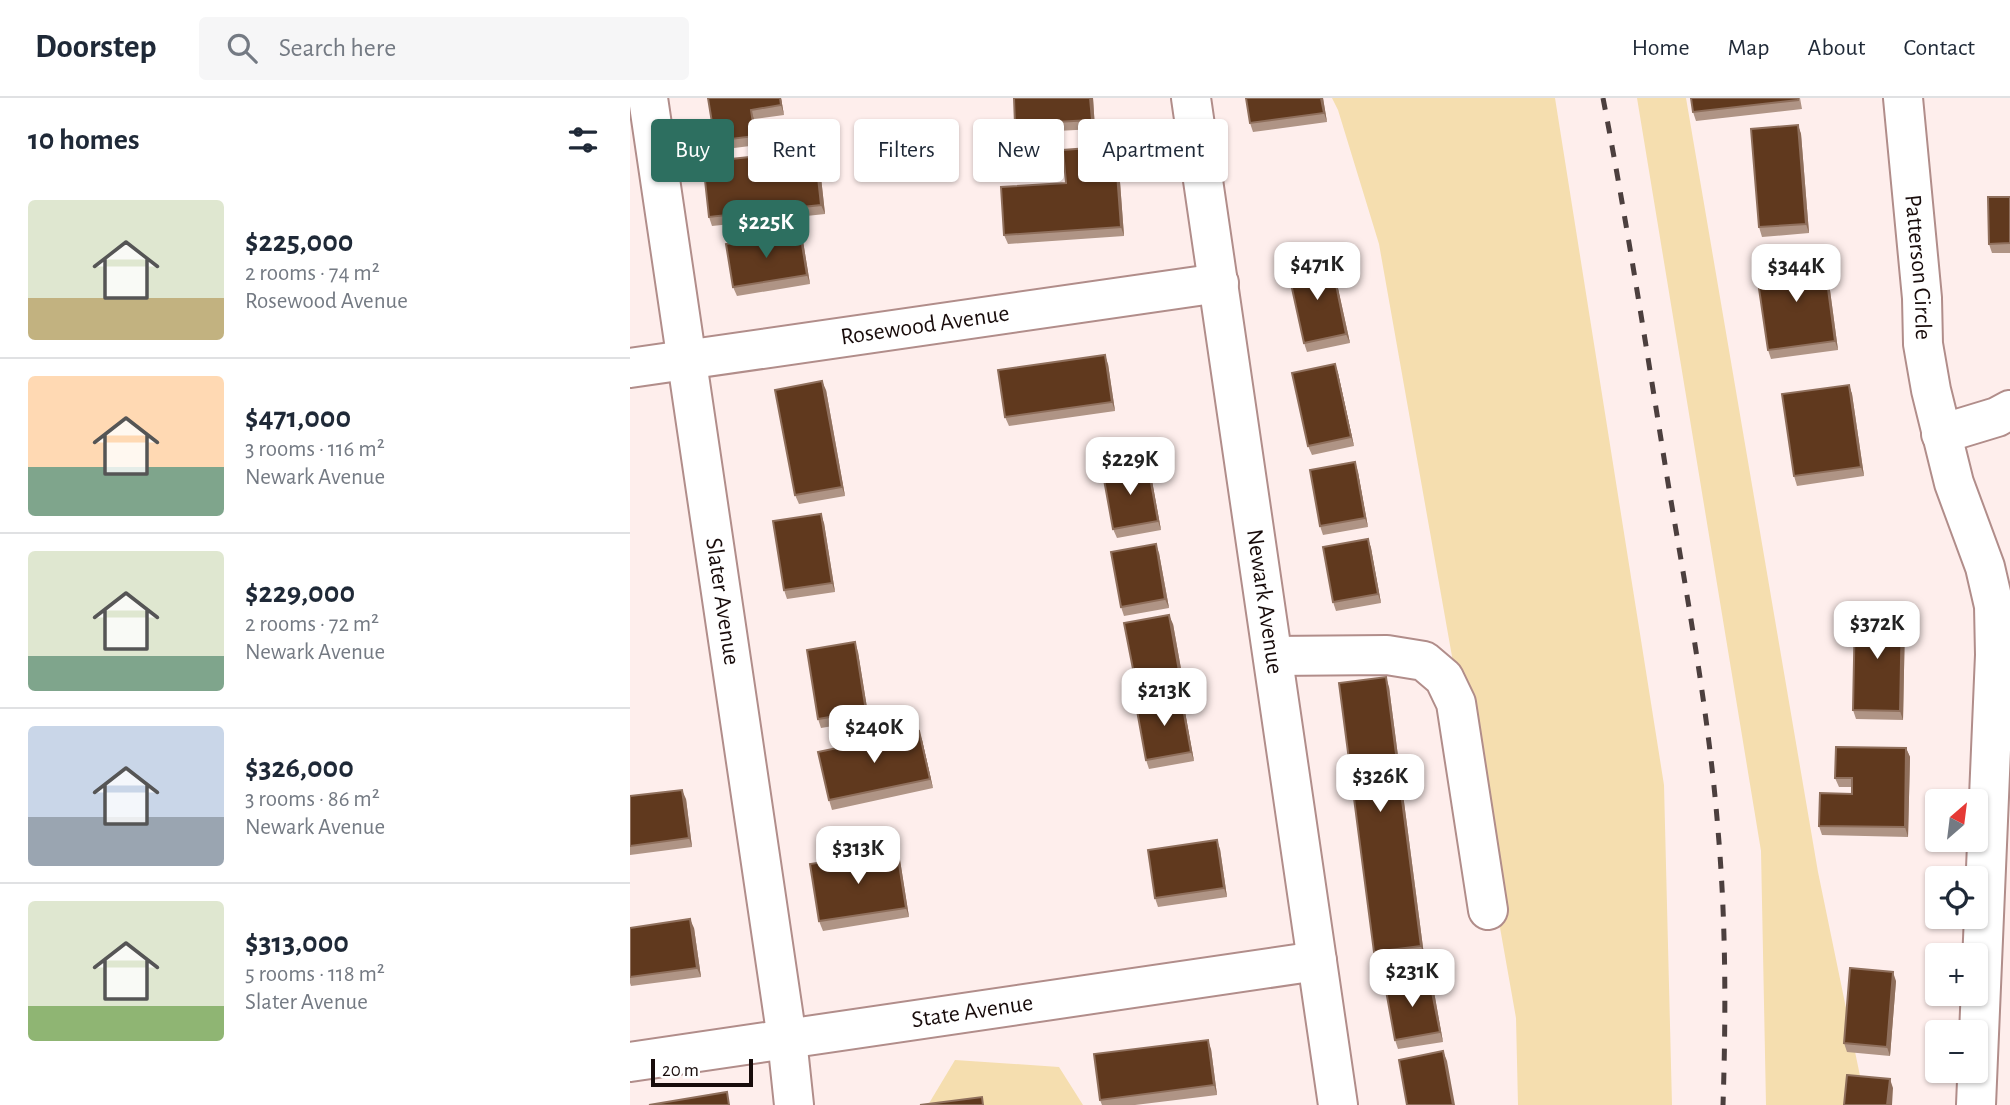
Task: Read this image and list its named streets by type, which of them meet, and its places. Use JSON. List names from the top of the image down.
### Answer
{
  "streets": {
    "street": [
      "Patterson Circle",
      "Rosewood Avenue",
      "Slater Avenue",
      "Newark Avenue",
      "State Avenue"
    ]
  },
  "crossings": [
    ["Rosewood Avenue", "Slater Avenue"],
    ["Rosewood Avenue", "Newark Avenue"],
    ["Slater Avenue", "State Avenue"],
    ["Newark Avenue", "State Avenue"]
  ],
  "scale_bar": "20 m",
  "north": "top right",
  "page": {
    "header": "Doorstep",
    "search": "Search here",
    "nav": [
      "Home",
      "Map",
      "About",
      "Contact"
    ],
    "heading": "10 homes",
    "chip": [
      "Buy",
      "Rent",
      "Filters",
      "New",
      "Apartment"
    ],
    "list": [
      {
        "name": "$225,000",
        "note": "2 rooms · 74 m² · Rosewood Avenue"
      },
      {
        "name": "$471,000",
        "note": "3 rooms · 116 m² · Newark Avenue"
      },
      {
        "name": "$229,000",
        "note": "2 rooms · 72 m² · Newark Avenue"
      },
      {
        "name": "$326,000",
        "note": "3 rooms · 86 m² · Newark Avenue"
      },
      {
        "name": "$313,000",
        "note": "5 rooms · 118 m² · Slater Avenue"
      }
    ],
    "price": [
      "$225K",
      "$471K",
      "$344K",
      "$229K",
      "$372K",
      "$213K",
      "$240K",
      "$326K",
      "$313K",
      "$231K"
    ],
    "map_buttons": ["+", "−"],
    "scale": "20 m"
  }
}
